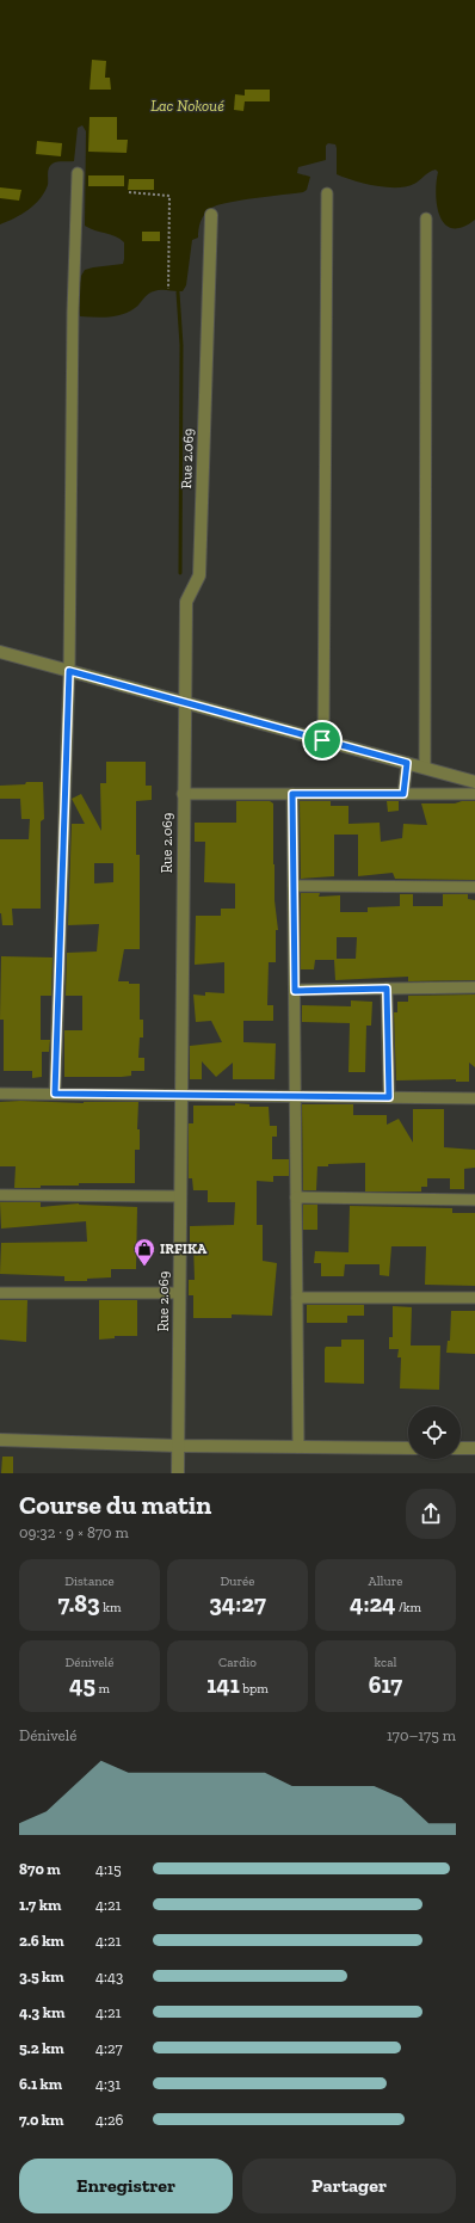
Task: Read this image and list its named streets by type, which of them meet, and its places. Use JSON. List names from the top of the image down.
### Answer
{
  "streets": {
    "street": ["Rue 2.069"]
  },
  "water": ["Lac Nokoué"],
  "places": {
    "shop": ["IRFIKA"]
  },
  "page": {
    "heading": ["Course du matin", "09:32 · 9 × 870 m"],
    "stats": [
      ["Distance", "7.83 km"],
      ["Durée", "34:27"],
      ["Allure", "4:24 /km"],
      ["Dénivelé", "45 m"],
      ["Cardio", "141 bpm"],
      ["kcal", "617"]
    ],
    "chart": ["Dénivelé", "170–175 m"],
    "list": [
      {
        "name": "870 m",
        "note": "4:15"
      },
      {
        "name": "1.7 km",
        "note": "4:21"
      },
      {
        "name": "2.6 km",
        "note": "4:21"
      },
      {
        "name": "3.5 km",
        "note": "4:43"
      },
      {
        "name": "4.3 km",
        "note": "4:21"
      },
      {
        "name": "5.2 km",
        "note": "4:27"
      },
      {
        "name": "6.1 km",
        "note": "4:31"
      },
      {
        "name": "7.0 km",
        "note": "4:26"
      }
    ],
    "buttons": ["Enregistrer", "Partager"]
  }
}
